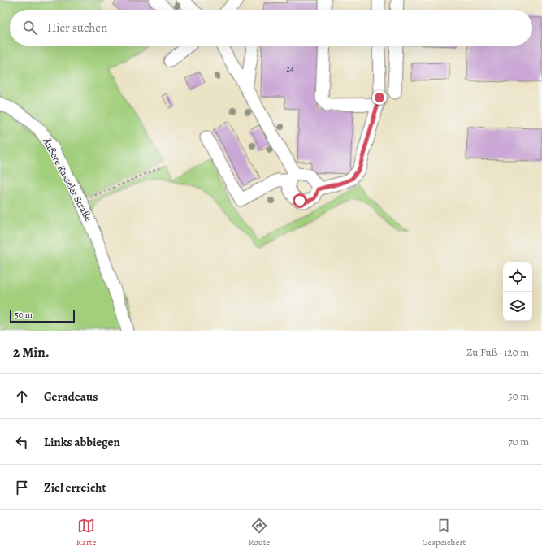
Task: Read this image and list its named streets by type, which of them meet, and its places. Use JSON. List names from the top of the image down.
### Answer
{
  "streets": {
    "street": ["Äußere Kasseler Straße"]
  },
  "house_numbers": ["24"],
  "scale_bar": "50 m",
  "page": {
    "search": "Hier suchen",
    "scale": "50 m",
    "heading": ["2 Min.", "Zu Fuß · 120 m"],
    "list": [
      ["Geradeaus", "50 m"],
      ["Links abbiegen", "70 m"],
      "Ziel erreicht"
    ],
    "nav": ["Karte", "Route", "Gespeichert"]
  }
}
